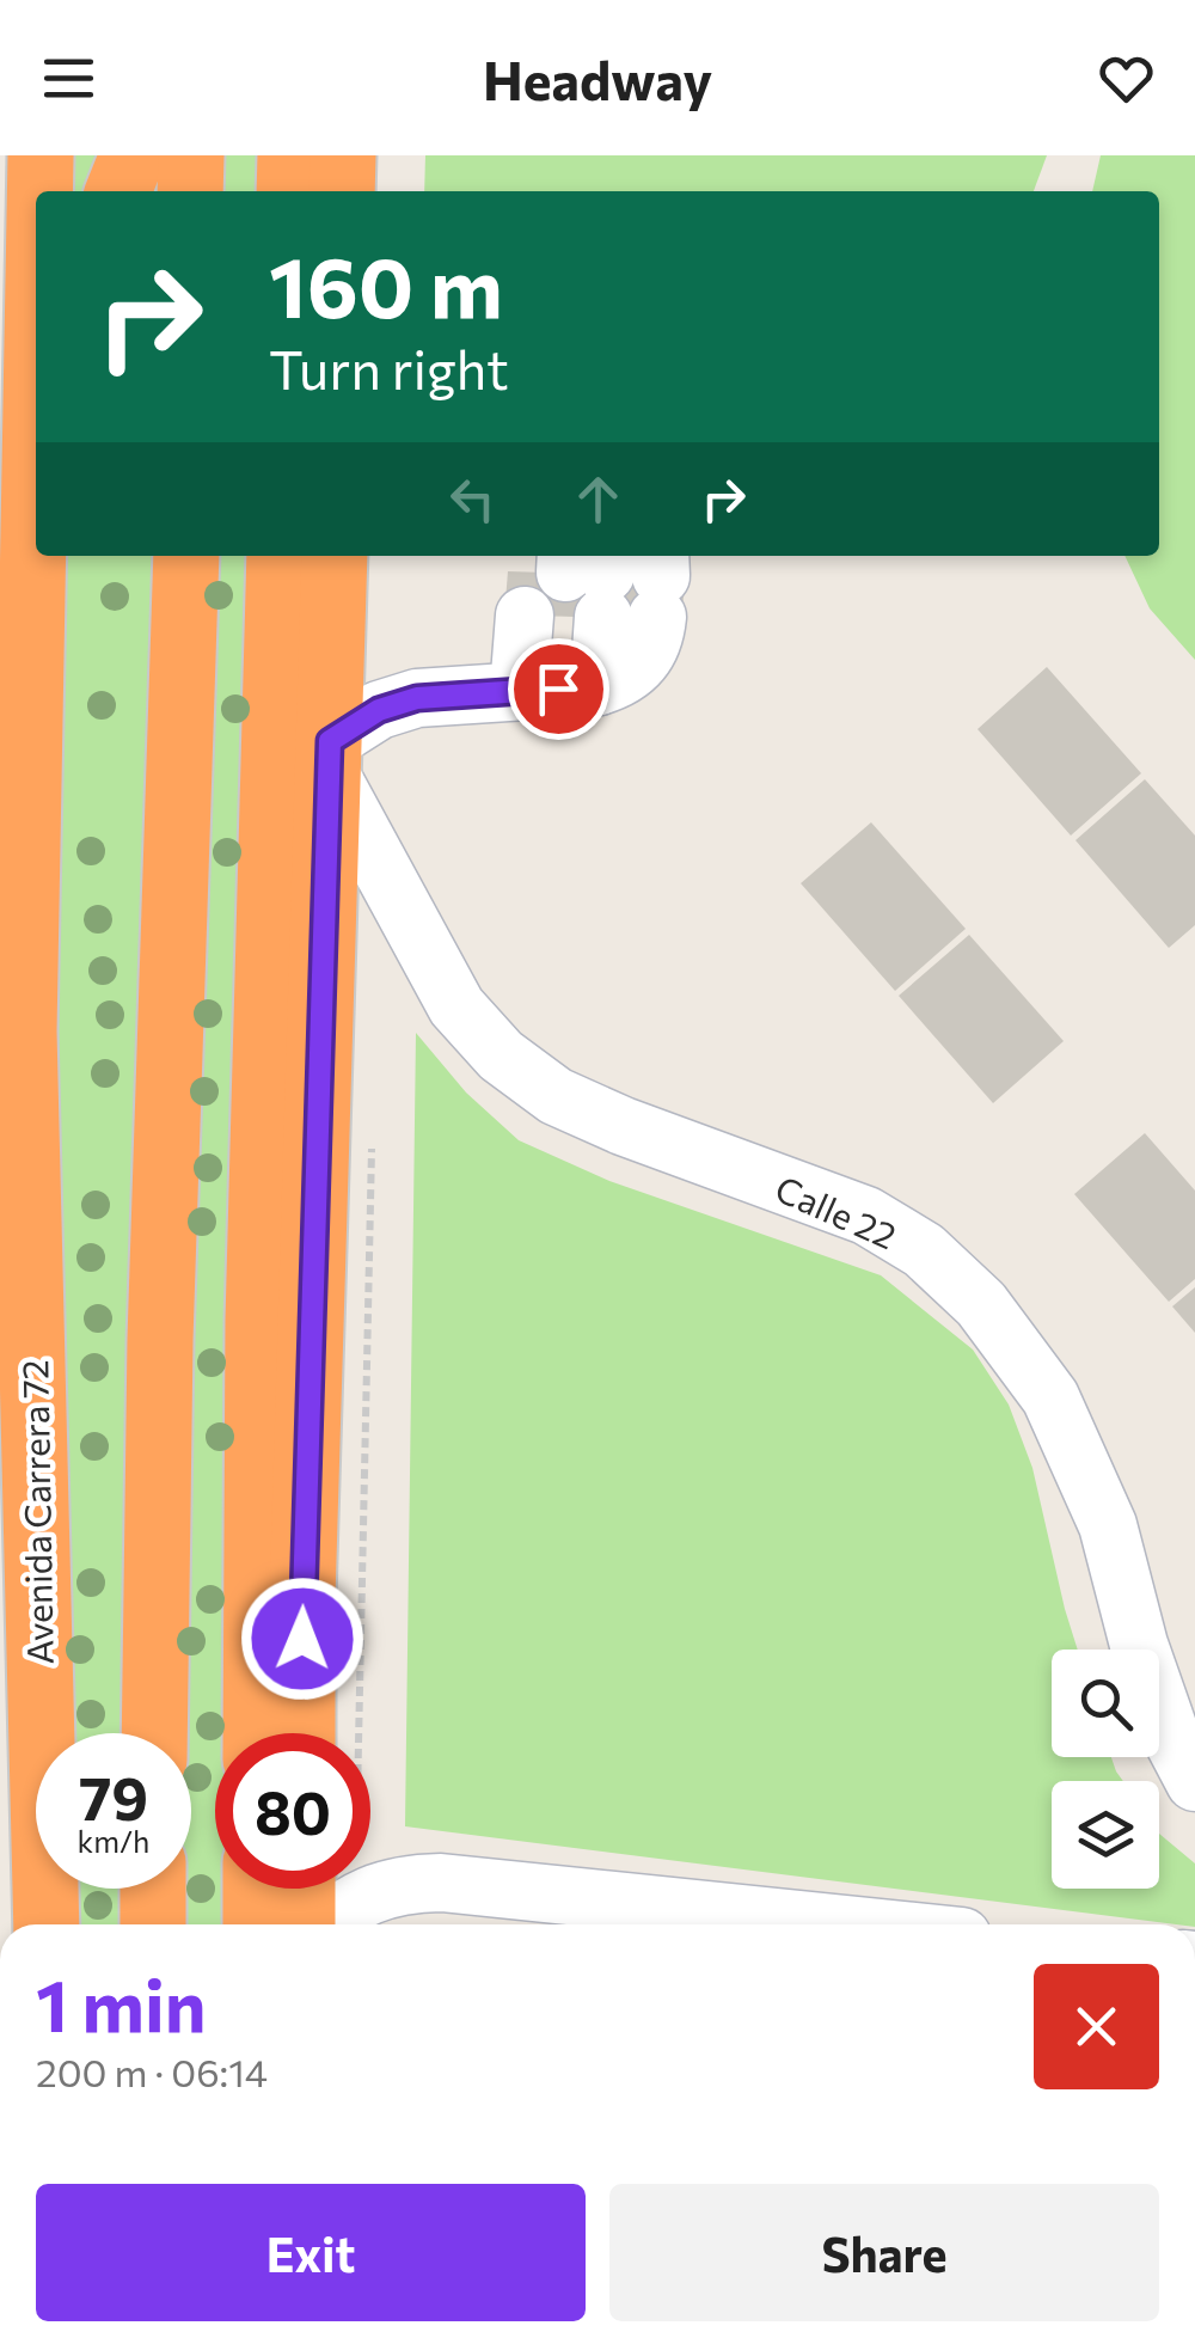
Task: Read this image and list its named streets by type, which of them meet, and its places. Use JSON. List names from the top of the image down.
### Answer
{
  "streets": {
    "highway": ["Avenida Carrera 72"],
    "street": ["Calle 22"]
  },
  "page": {
    "header": "Headway",
    "turn": ["160 m", "Turn right"],
    "speed": "79 km/h",
    "limit": "80",
    "heading": ["1 min", "200 m · 06:14"],
    "buttons": ["Exit", "Share"]
  }
}
